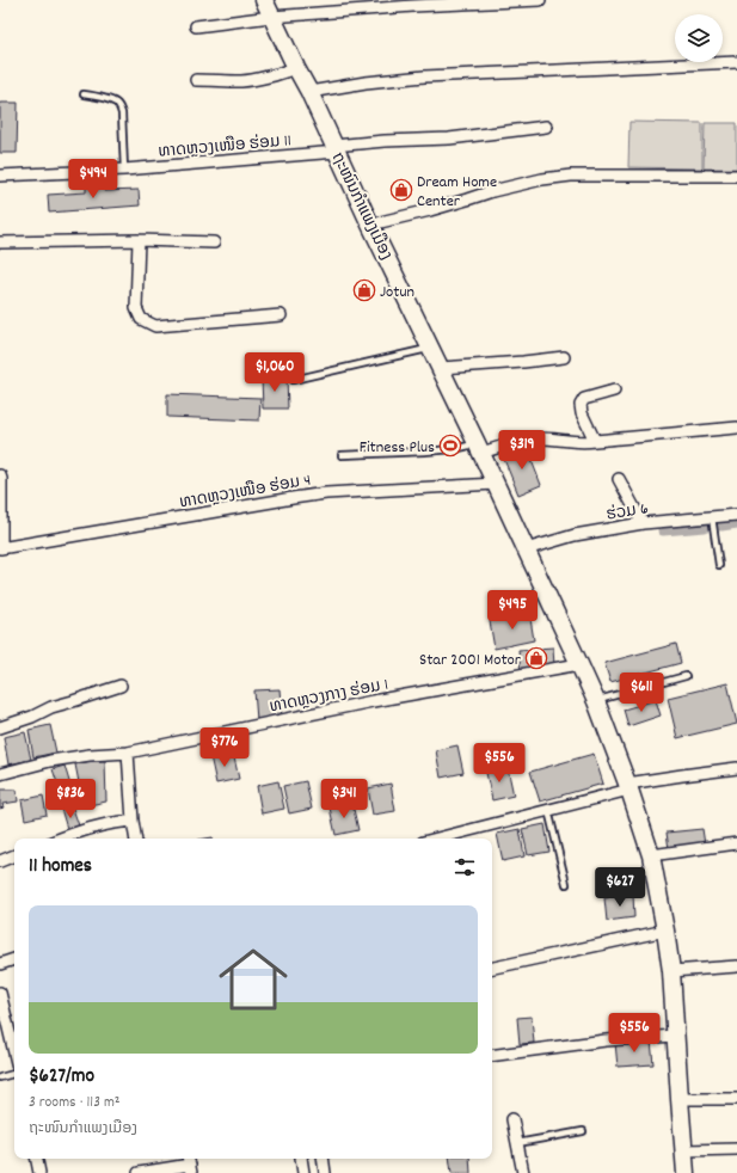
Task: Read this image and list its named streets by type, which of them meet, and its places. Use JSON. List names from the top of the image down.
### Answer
{
  "streets": {
    "main road": ["ຖະໜົນກຳແພງເມືອງ"],
    "street": [
      "ທາດຫຼວງເໜືອ ຮ່ອມ 11",
      "ທາດຫຼວງເໜືອ ຮ່ອມ 4",
      "ຮ່ວມ 6",
      "ທາດຫຼວງກາງ ຮ່ອມ 1"
    ]
  },
  "crossings": [
    ["ທາດຫຼວງເໜືອ ຮ່ອມ 11", "ຖະໜົນກຳແພງເມືອງ"],
    ["ຖະໜົນກຳແພງເມືອງ", "ທາດຫຼວງເໜືອ ຮ່ອມ 4"],
    ["ຖະໜົນກຳແພງເມືອງ", "ຮ່ວມ 6"],
    ["ຖະໜົນກຳແພງເມືອງ", "ທາດຫຼວງກາງ ຮ່ອມ 1"]
  ],
  "places": {
    "shop": ["Dream Home Center", "Jotun", "Star 2001 Motor"],
    "sports": ["Fitness Plus"]
  },
  "page": {
    "price": [
      "$494",
      "$1,060",
      "$319",
      "$495",
      "$611",
      "$776",
      "$556",
      "$836",
      "$341",
      "$627",
      "$556"
    ],
    "heading": "11 homes",
    "list": [
      {
        "name": "$627/mo",
        "note": "3 rooms · 113 m² · ຖະໜົນກຳແພງເມືອງ"
      }
    ]
  }
}
